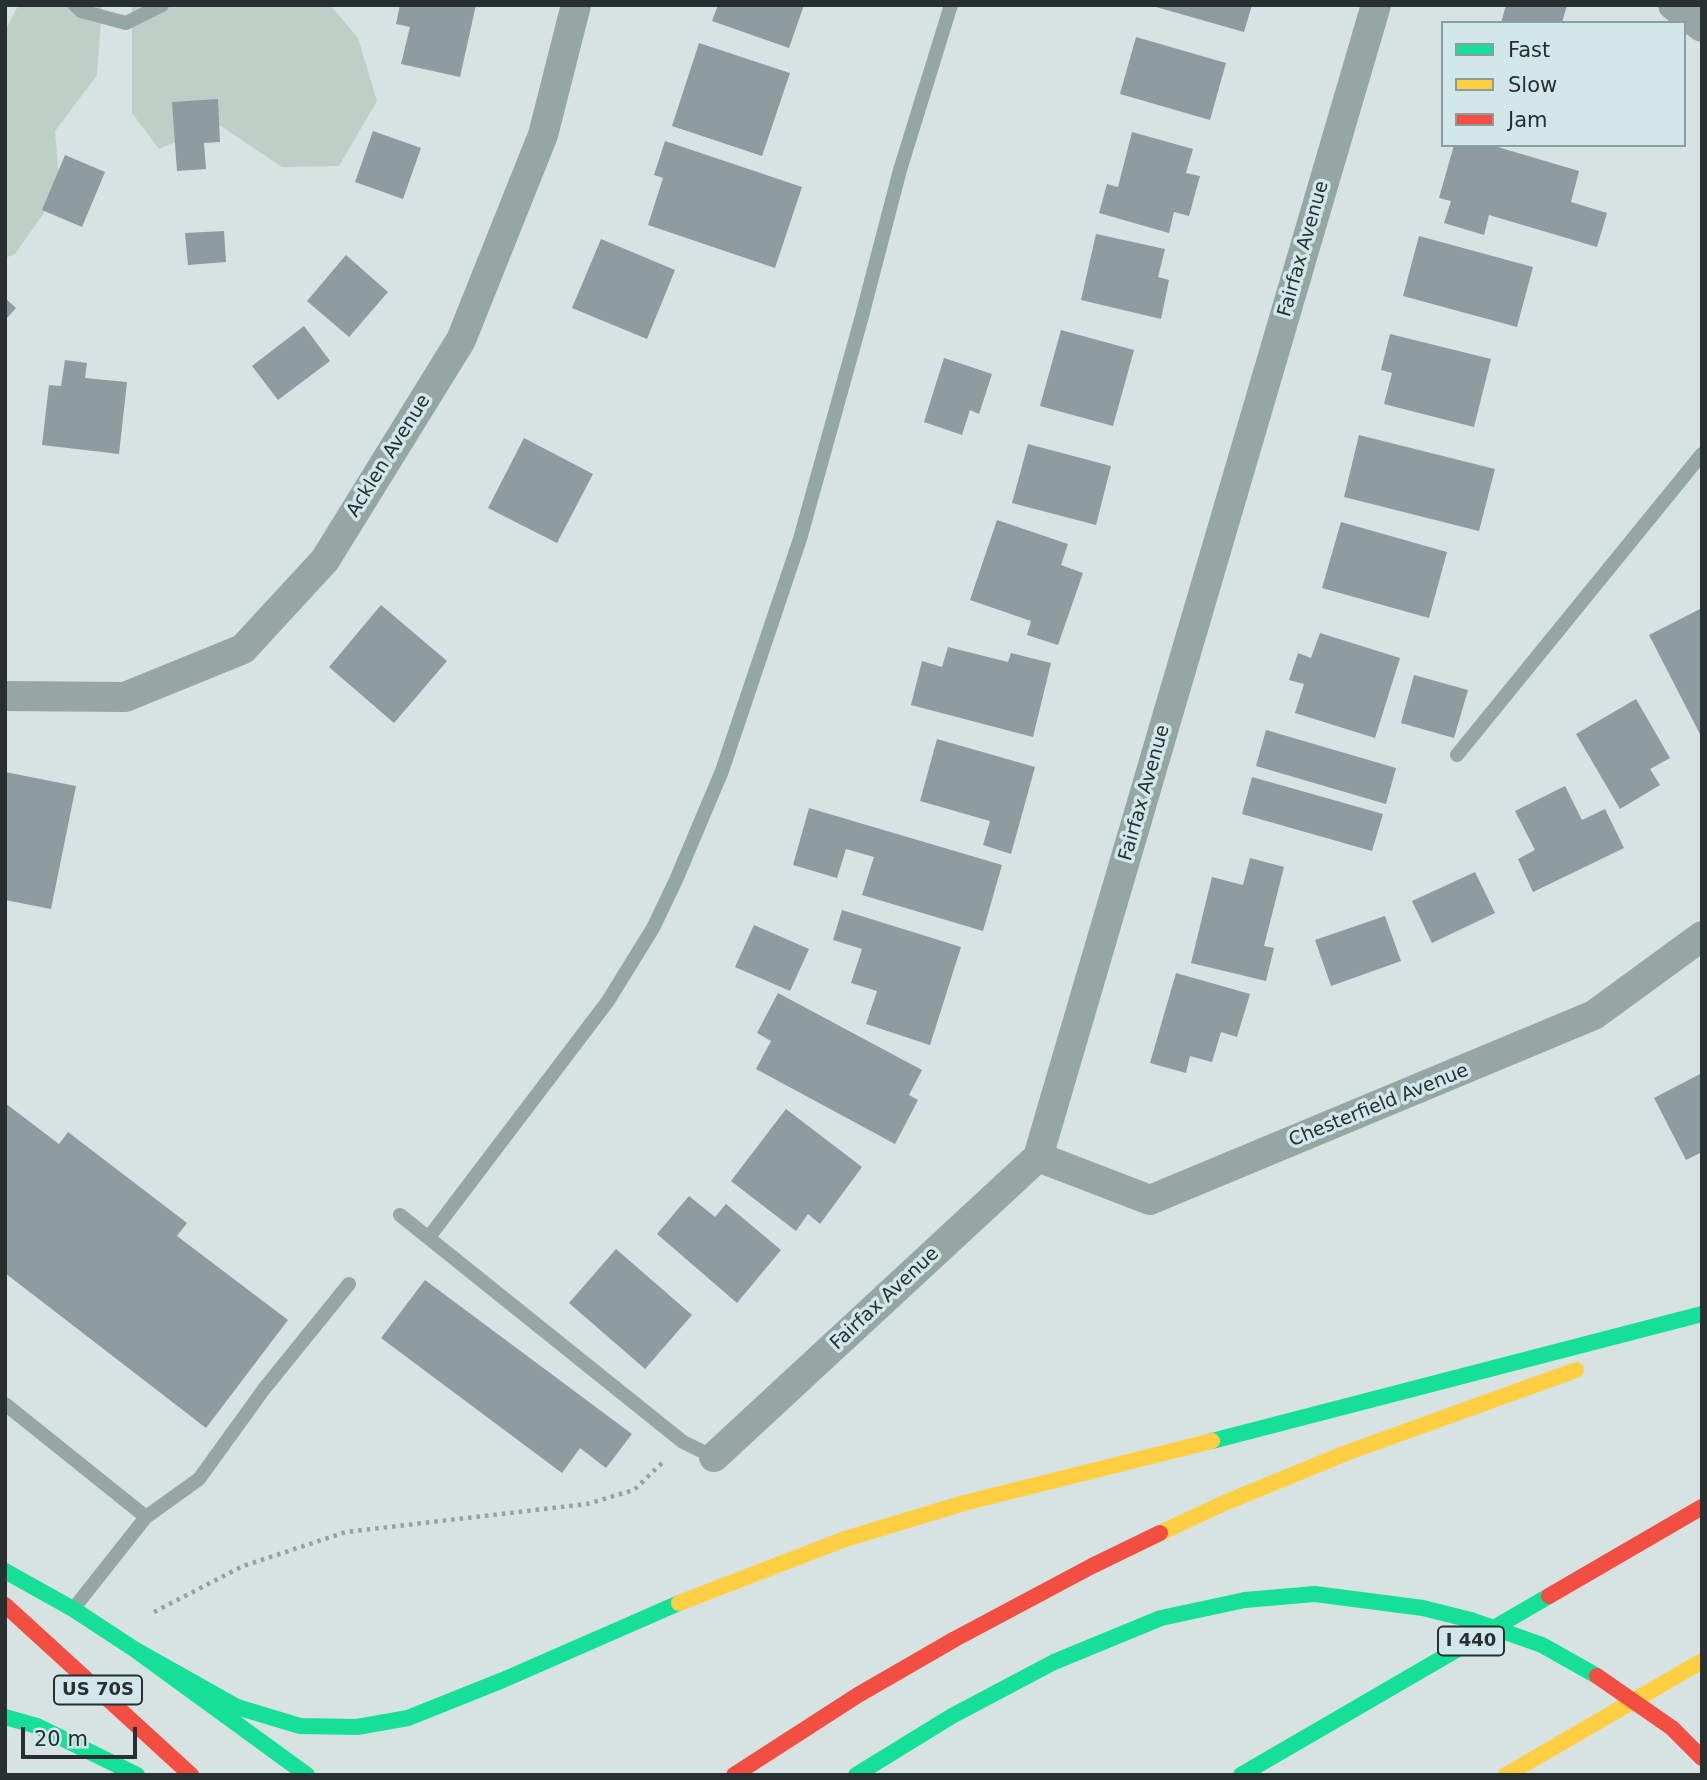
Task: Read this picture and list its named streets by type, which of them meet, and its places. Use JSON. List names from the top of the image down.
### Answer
{
  "streets": {
    "main road": ["I 440", "US 70S"],
    "street": ["Fairfax Avenue", "Acklen Avenue", "Chesterfield Avenue"]
  },
  "crossings": [
    ["Fairfax Avenue", "Chesterfield Avenue"]
  ],
  "legend": ["Fast", "Slow", "Jam"],
  "scale_bar": "20 m"
}
